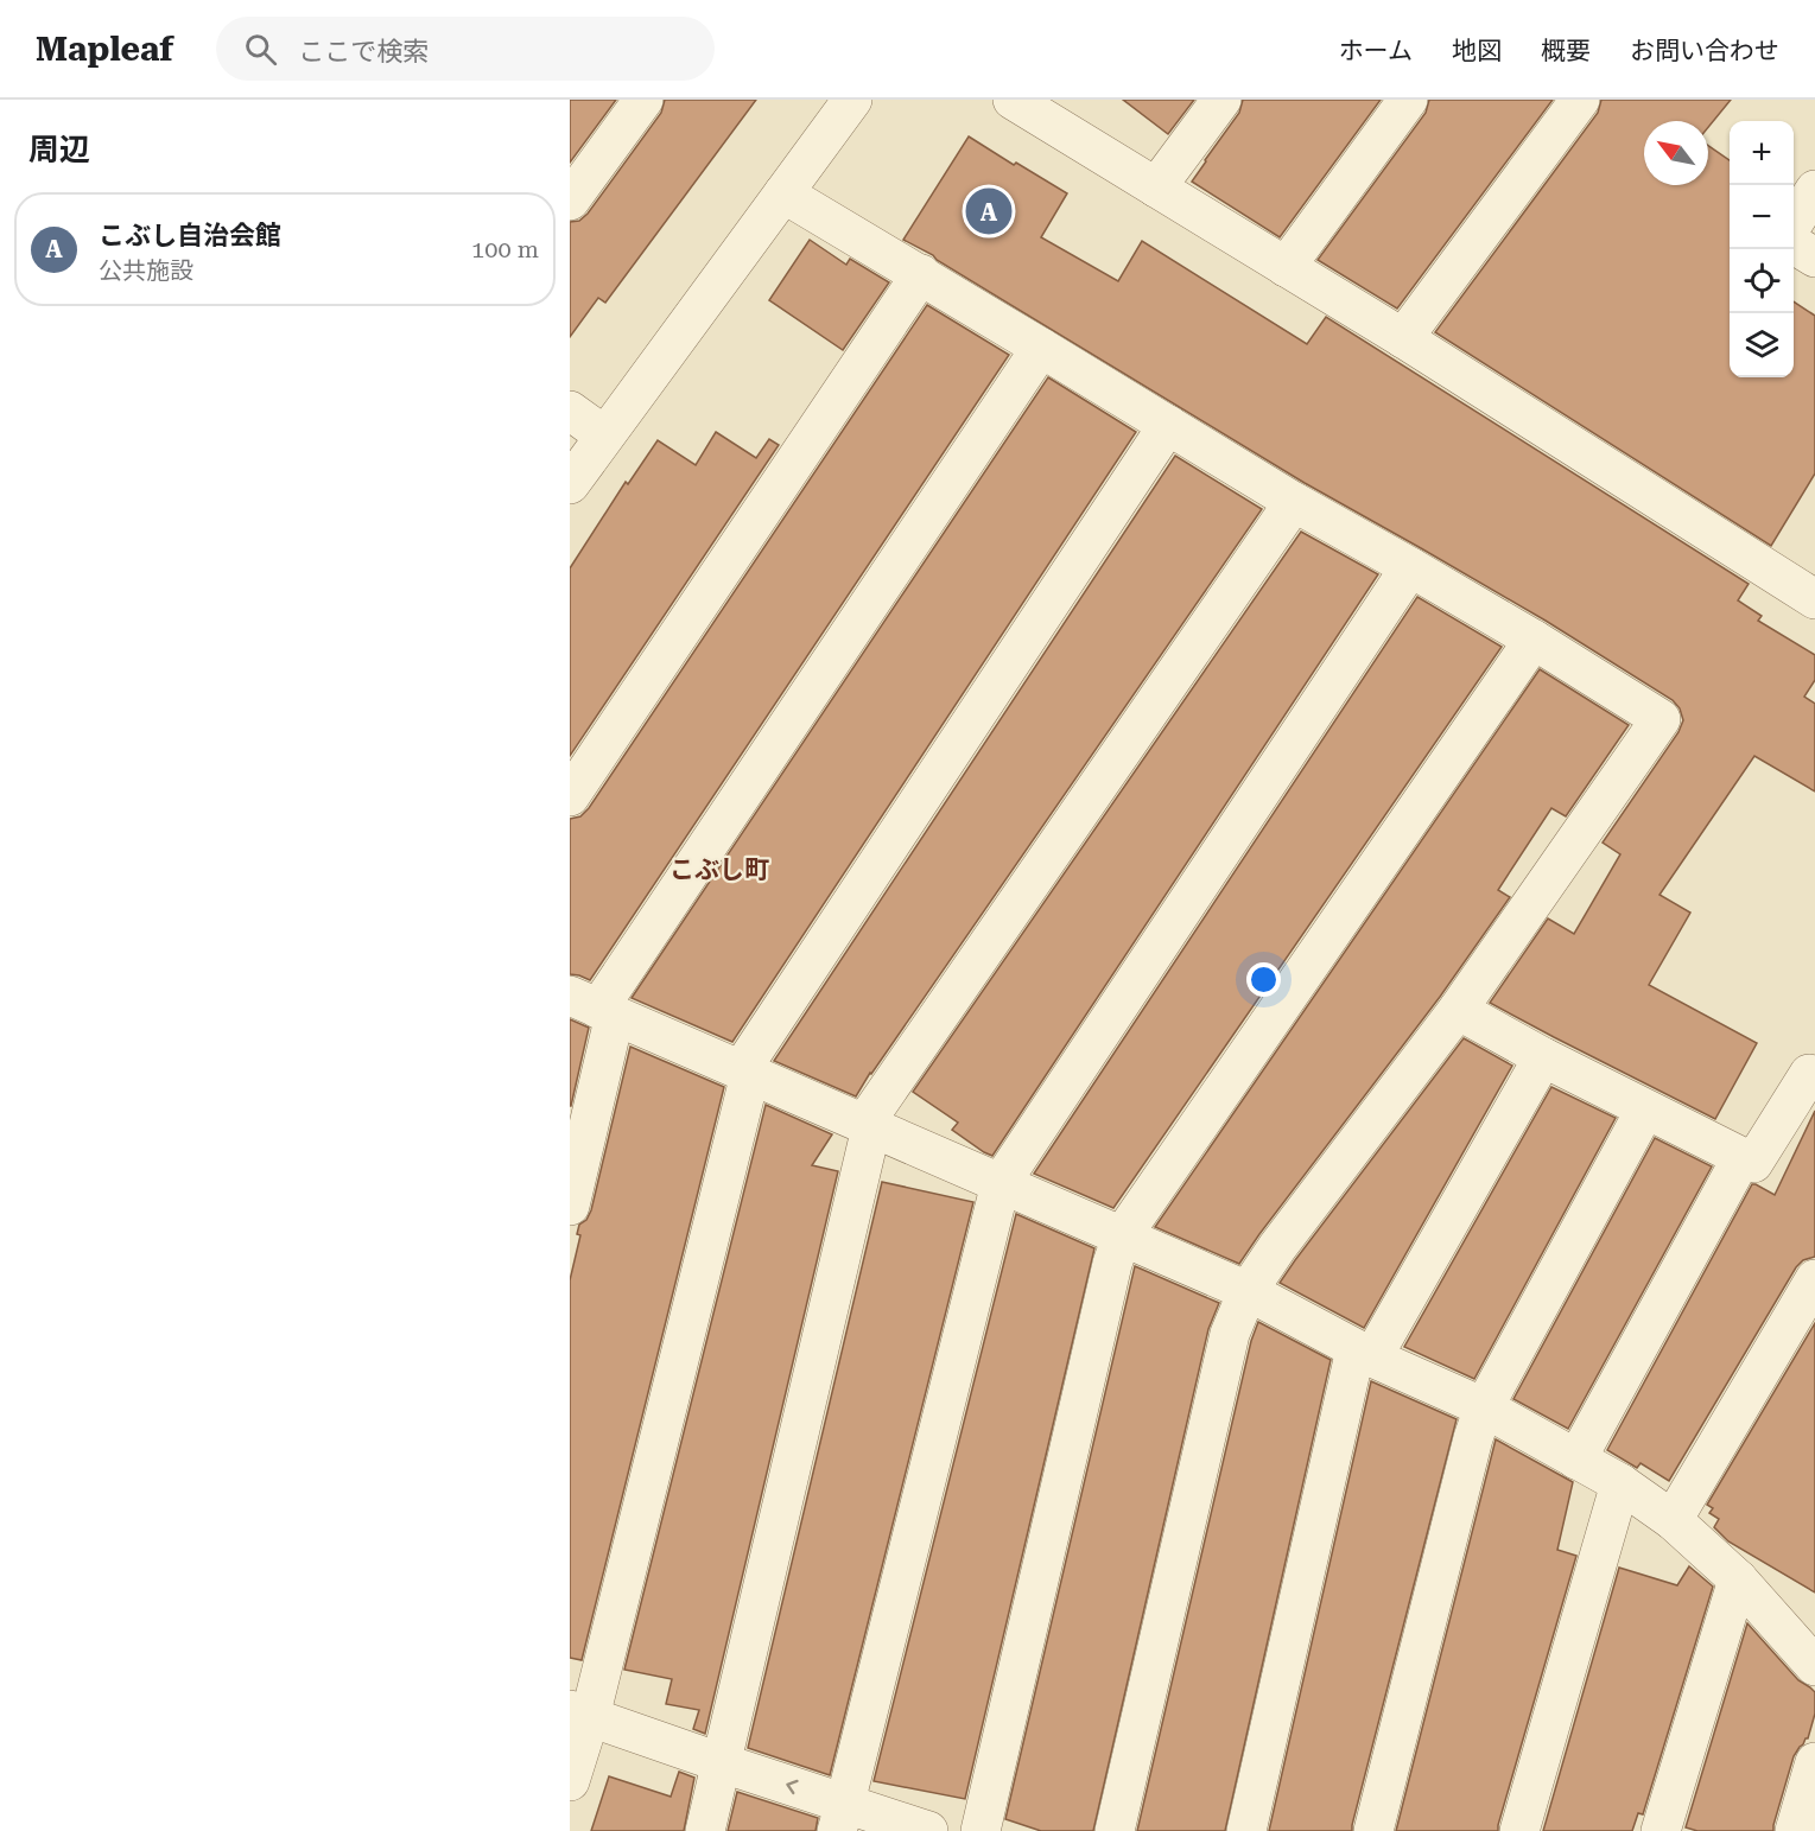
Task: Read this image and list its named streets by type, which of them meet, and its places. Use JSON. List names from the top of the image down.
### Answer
{
  "districts": ["こぶし町"],
  "north": "top left",
  "page": {
    "header": "Mapleaf",
    "search": "ここで検索",
    "nav": [
      "ホーム",
      "地図",
      "概要",
      "お問い合わせ"
    ],
    "heading": "周辺",
    "map_buttons": ["+", "−"],
    "pins": "A",
    "list": [
      {
        "mark": "A",
        "name": "こぶし自治会館",
        "note": "公共施設",
        "value": "100 m"
      }
    ]
  }
}
